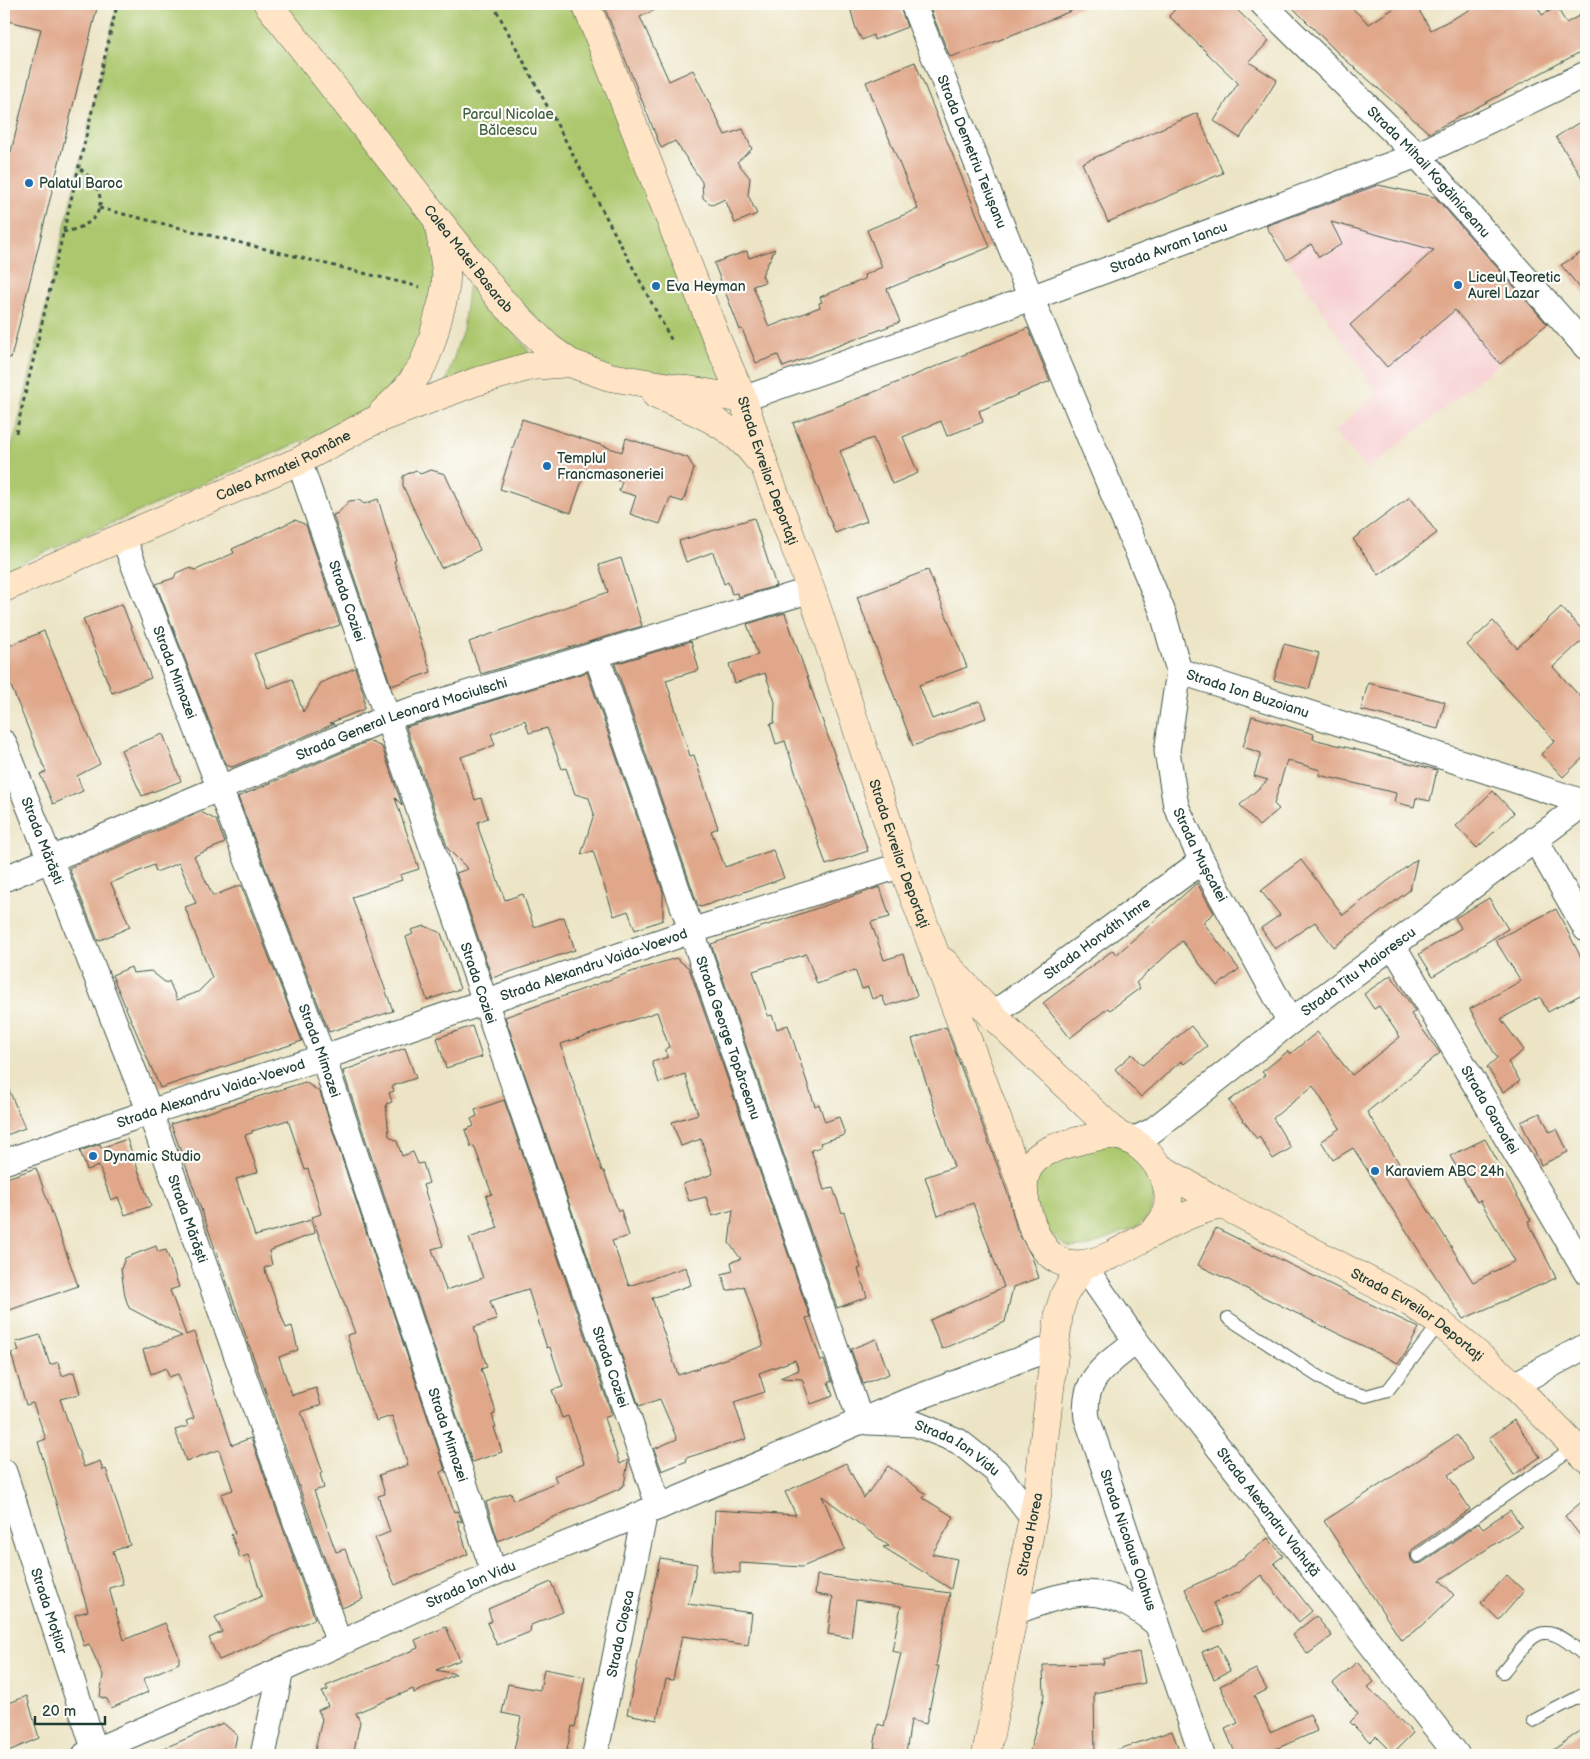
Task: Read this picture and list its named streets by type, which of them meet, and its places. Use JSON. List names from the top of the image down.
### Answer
{
  "streets": {
    "main road": [
      "Calea Matei Basarab",
      "Calea Armatei Române",
      "Strada Evreilor Deportaţi",
      "Strada Horea"
    ],
    "street": [
      "Strada Demetriu Teiușanu",
      "Strada Mihail Kogălniceanu",
      "Strada Avram Iancu",
      "Strada Coziei",
      "Strada Mimozei",
      "Strada Ion Buzoianu",
      "Strada General Leonard Mociulschi",
      "Strada Mărăști",
      "Strada Mușcatei",
      "Strada Horváth Imre",
      "Strada Alexandru Vaida-Voevod",
      "Strada Titu Maiorescu",
      "Strada George Topârceanu",
      "Strada Garoafei",
      "Strada Ion Vidu",
      "Strada Alexandru Vlahuță",
      "Strada Nicolaus Olahus",
      "Strada Moților",
      "Strada Cloșca"
    ]
  },
  "crossings": [
    ["Strada Demetriu Teiușanu", "Strada Avram Iancu"],
    ["Strada Demetriu Teiușanu", "Strada Ion Buzoianu"],
    ["Strada Mihail Kogălniceanu", "Strada Avram Iancu"],
    ["Strada Avram Iancu", "Calea Matei Basarab"],
    ["Strada Avram Iancu", "Strada Evreilor Deportaţi"],
    ["Strada Avram Iancu", "Strada Ion Buzoianu"],
    ["Calea Matei Basarab", "Calea Armatei Române"],
    ["Calea Matei Basarab", "Strada Evreilor Deportaţi"],
    ["Calea Armatei Române", "Strada Coziei"],
    ["Calea Armatei Române", "Strada Mimozei"],
    ["Strada Evreilor Deportaţi", "Strada General Leonard Mociulschi"],
    ["Strada Evreilor Deportaţi", "Strada Horváth Imre"],
    ["Strada Evreilor Deportaţi", "Strada Alexandru Vaida-Voevod"],
    ["Strada Evreilor Deportaţi", "Strada Titu Maiorescu"],
    ["Strada Evreilor Deportaţi", "Strada Alexandru Vlahuță"],
    ["Strada Evreilor Deportaţi", "Strada Horea"],
    ["Strada Coziei", "Strada General Leonard Mociulschi"],
    ["Strada Coziei", "Strada Alexandru Vaida-Voevod"],
    ["Strada Coziei", "Strada Ion Vidu"],
    ["Strada Coziei", "Strada Cloșca"],
    ["Strada Mimozei", "Strada General Leonard Mociulschi"],
    ["Strada Mimozei", "Strada Alexandru Vaida-Voevod"],
    ["Strada Mimozei", "Strada Ion Vidu"],
    ["Strada Ion Buzoianu", "Strada Mușcatei"],
    ["Strada Ion Buzoianu", "Strada Titu Maiorescu"],
    ["Strada General Leonard Mociulschi", "Strada Mărăști"],
    ["Strada General Leonard Mociulschi", "Strada George Topârceanu"],
    ["Strada Mărăști", "Strada Alexandru Vaida-Voevod"],
    ["Strada Mărăști", "Strada Ion Vidu"],
    ["Strada Mușcatei", "Strada Horváth Imre"],
    ["Strada Mușcatei", "Strada Titu Maiorescu"],
    ["Strada Alexandru Vaida-Voevod", "Strada George Topârceanu"],
    ["Strada Titu Maiorescu", "Strada Garoafei"],
    ["Strada Titu Maiorescu", "Strada Alexandru Vlahuță"],
    ["Strada Titu Maiorescu", "Strada Horea"],
    ["Strada George Topârceanu", "Strada Ion Vidu"],
    ["Strada Ion Vidu", "Strada Horea"],
    ["Strada Ion Vidu", "Strada Moților"],
    ["Strada Ion Vidu", "Strada Cloșca"],
    ["Strada Alexandru Vlahuță", "Strada Horea"],
    ["Strada Alexandru Vlahuță", "Strada Nicolaus Olahus"]
  ],
  "parks": ["Parcul Nicolae Bălcescu"],
  "places": [
    "Palatul Baroc",
    "Liceul Teoretic Aurel Lazar",
    "Eva Heyman",
    "Templul Francmasoneriei",
    "Dynamic Studio",
    "Karaviem ABC 24h"
  ],
  "scale_bar": "20 m"
}
